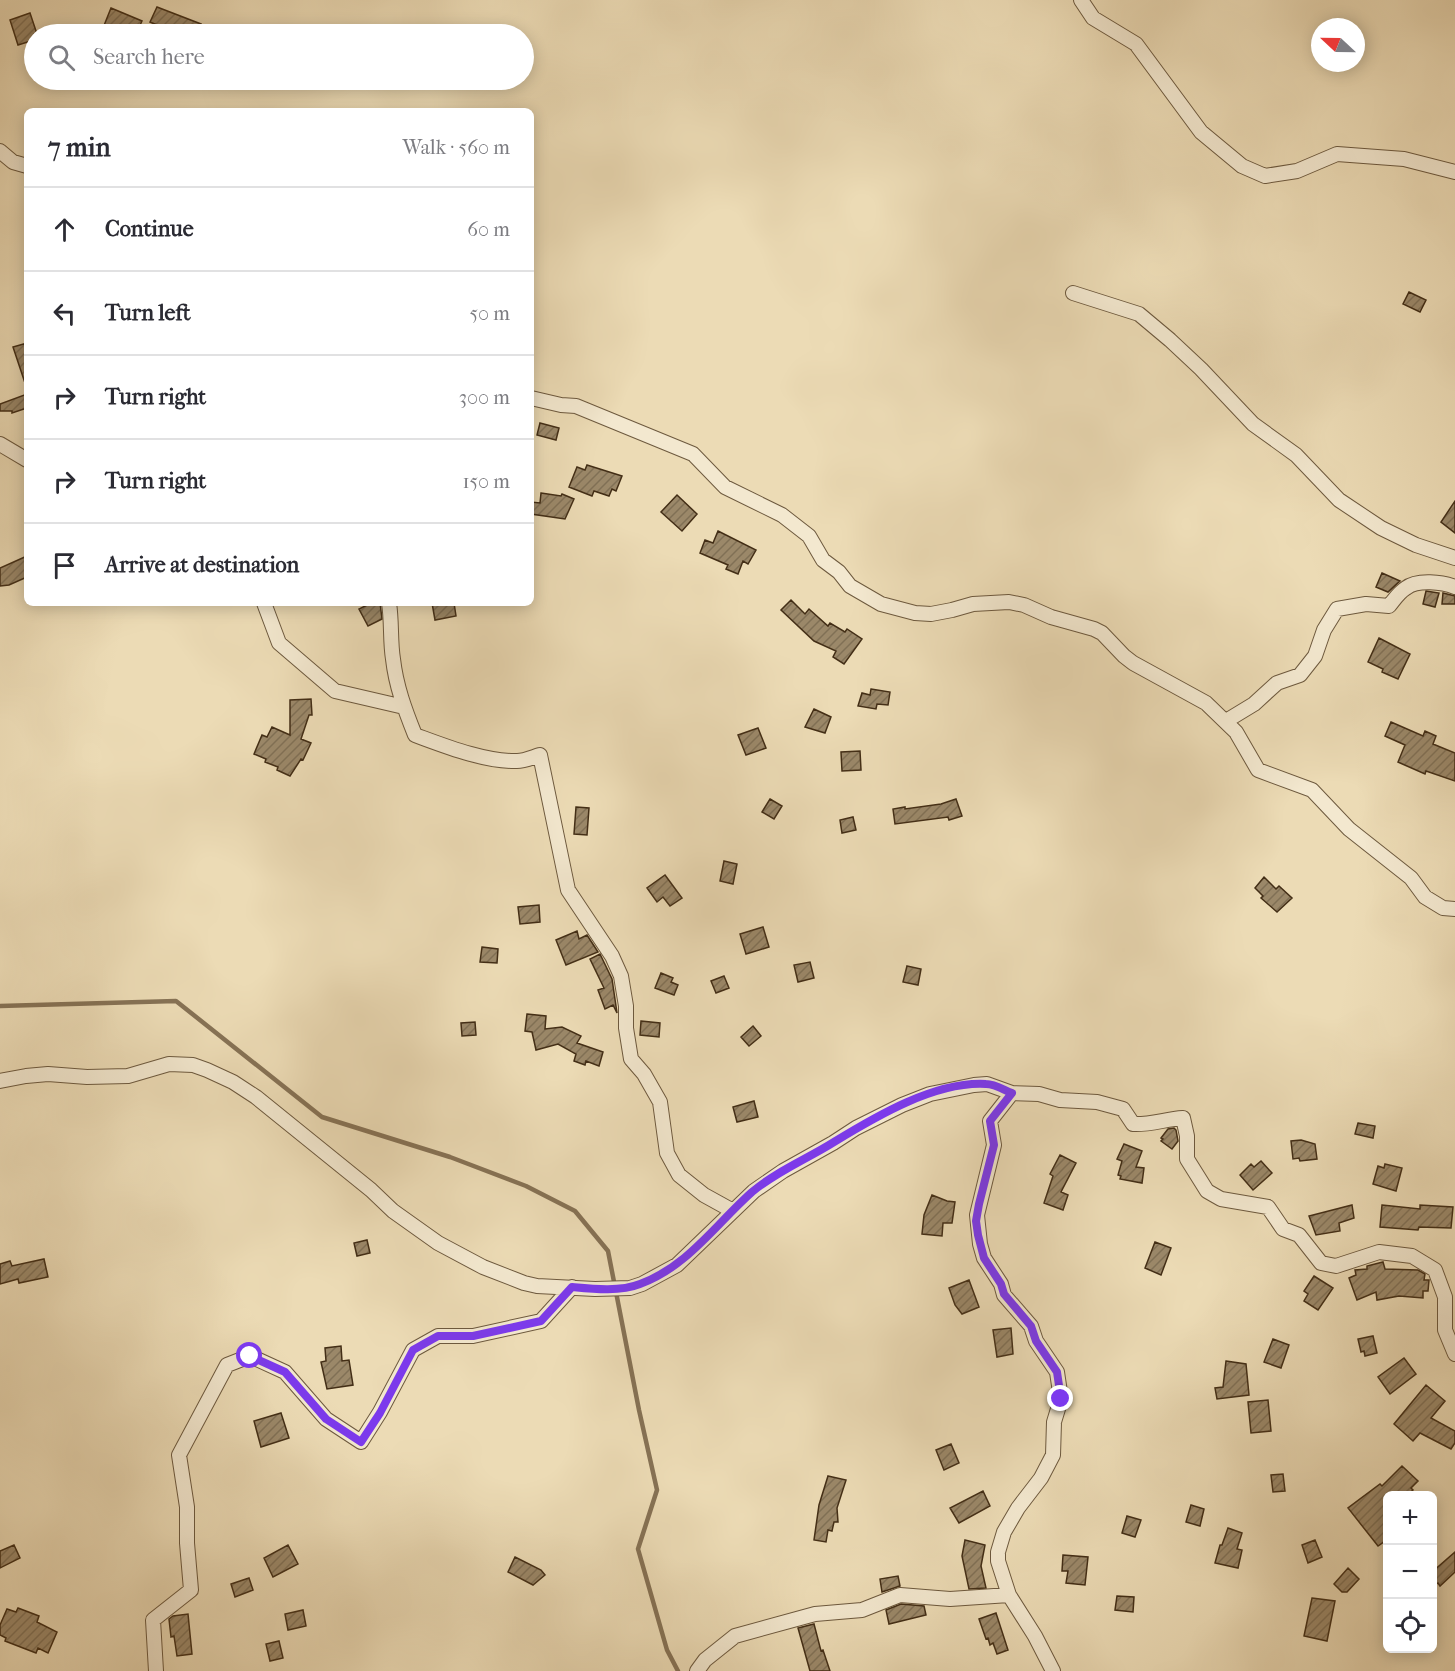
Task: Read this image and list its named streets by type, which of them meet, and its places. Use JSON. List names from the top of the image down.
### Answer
{
  "north": "left",
  "page": {
    "search": "Search here",
    "heading": ["7 min", "Walk · 560 m"],
    "list": [
      ["Continue", "60 m"],
      ["Turn left", "50 m"],
      ["Turn right", "300 m"],
      ["Turn right", "150 m"],
      "Arrive at destination"
    ],
    "map_buttons": ["+", "−"]
  }
}
